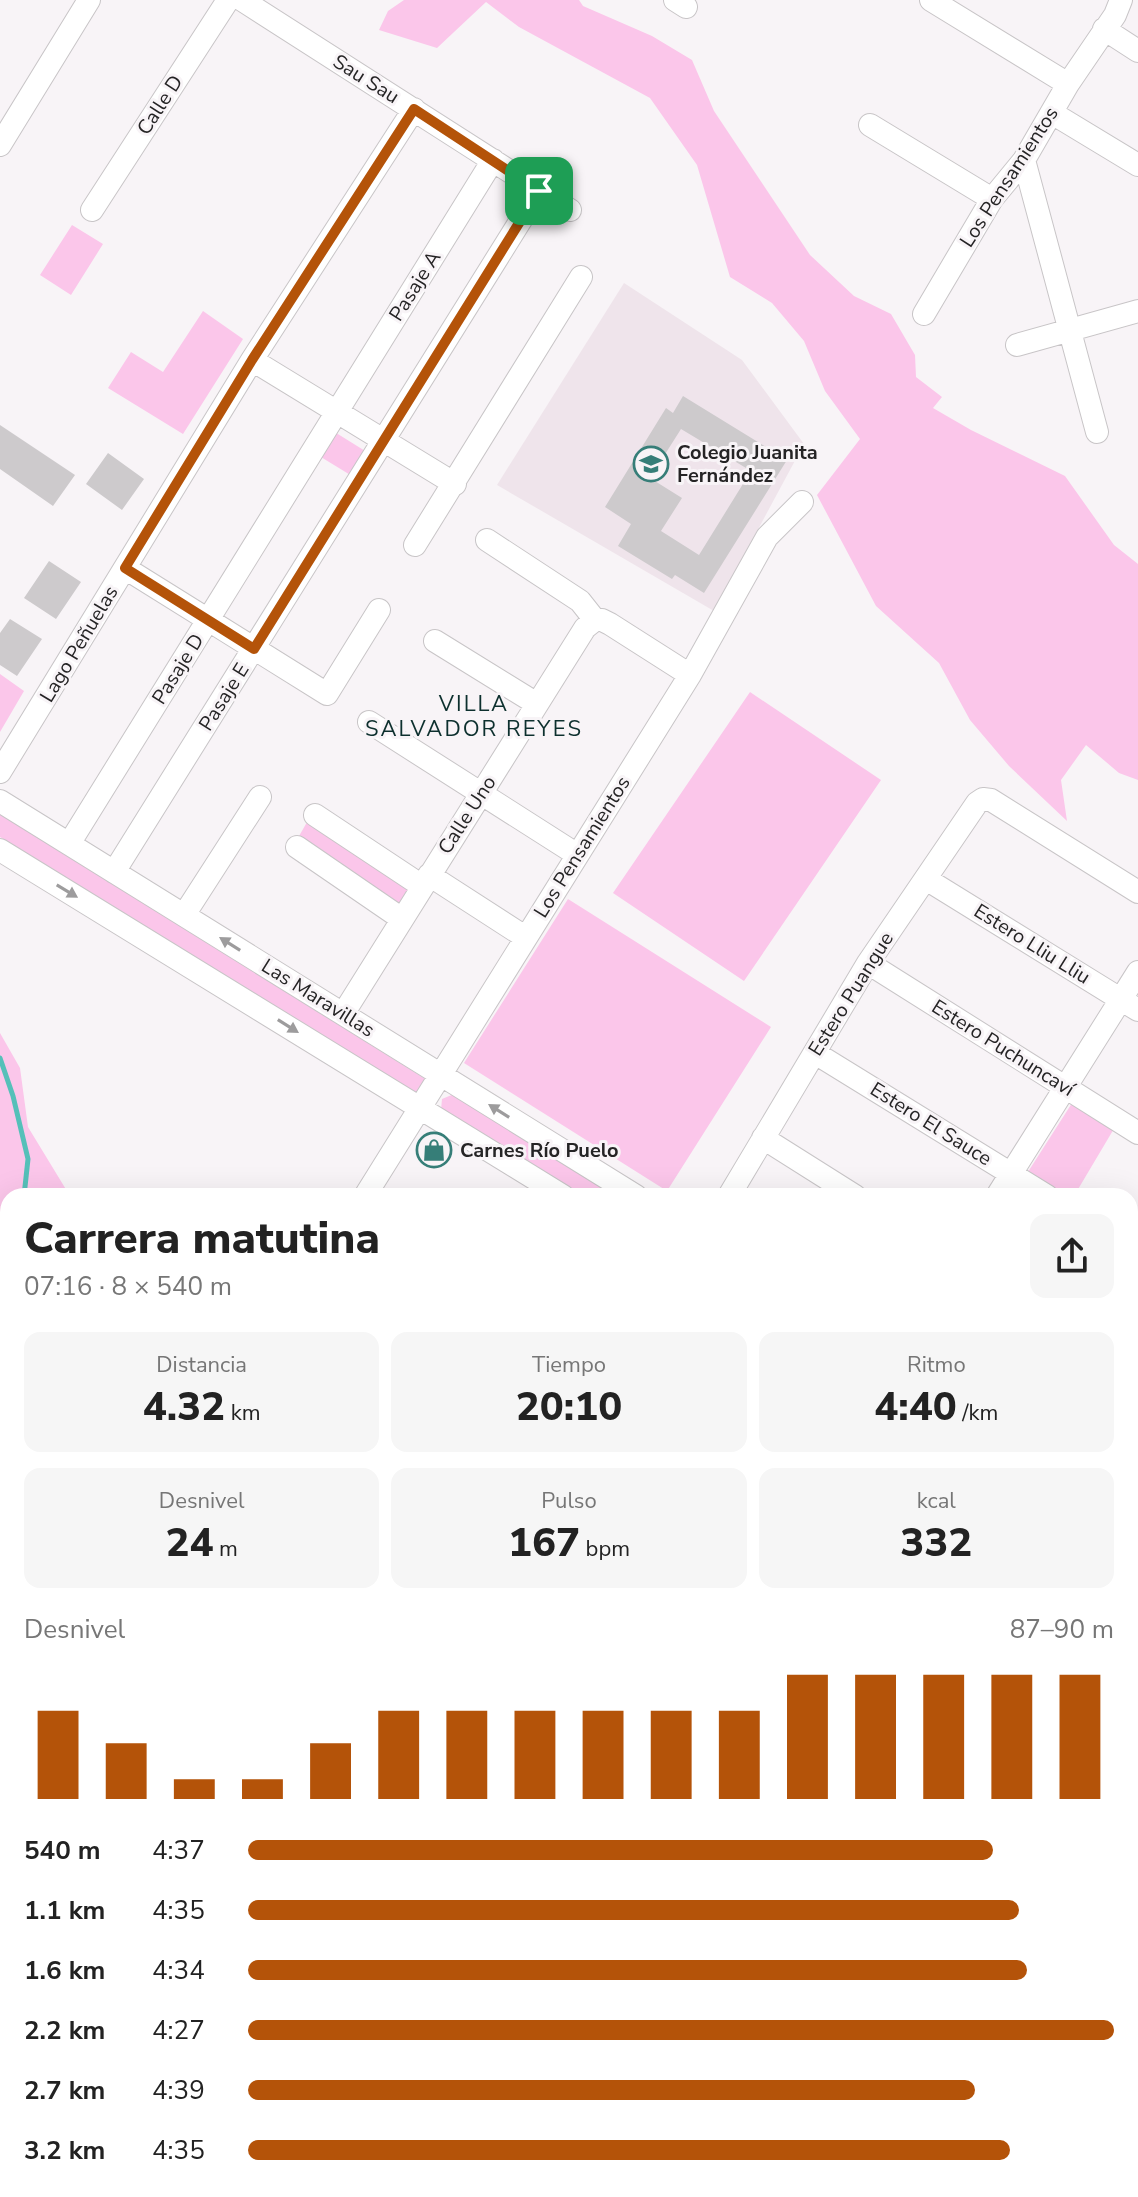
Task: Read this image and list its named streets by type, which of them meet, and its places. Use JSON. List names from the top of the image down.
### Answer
{
  "streets": {
    "street": [
      "Sau Sau",
      "Calle D",
      "Los Pensamientos",
      "Pasaje A",
      "Lago Peñuelas",
      "Pasaje D",
      "Pasaje E",
      "Calle Uno",
      "Estero Lliu Lliu",
      "Estero Puangue",
      "Las Maravillas",
      "Estero Puchuncaví",
      "Estero El Sauce"
    ]
  },
  "crossings": [
    ["Sau Sau", "Pasaje A"],
    ["Sau Sau", "Lago Peñuelas"],
    ["Sau Sau", "Pasaje E"],
    ["Los Pensamientos", "Las Maravillas"],
    ["Pasaje A", "Pasaje D"],
    ["Pasaje D", "Las Maravillas"],
    ["Pasaje E", "Las Maravillas"],
    ["Calle Uno", "Las Maravillas"],
    ["Estero Lliu Lliu", "Estero Puangue"],
    ["Estero Puangue", "Estero Puchuncaví"],
    ["Estero Puangue", "Estero El Sauce"]
  ],
  "districts": ["VILLA SALVADOR REYES"],
  "places": {
    "school or university": ["Colegio Juanita Fernández"],
    "shop": ["Carnes Río Puelo"]
  },
  "page": {
    "heading": ["Carrera matutina", "07:16 · 8 × 540 m"],
    "stats": [
      ["Distancia", "4.32 km"],
      ["Tiempo", "20:10"],
      ["Ritmo", "4:40 /km"],
      ["Desnivel", "24 m"],
      ["Pulso", "167 bpm"],
      ["kcal", "332"]
    ],
    "chart": ["Desnivel", "87–90 m"],
    "list": [
      {
        "name": "540 m",
        "note": "4:37"
      },
      {
        "name": "1.1 km",
        "note": "4:35"
      },
      {
        "name": "1.6 km",
        "note": "4:34"
      },
      {
        "name": "2.2 km",
        "note": "4:27"
      },
      {
        "name": "2.7 km",
        "note": "4:39"
      },
      {
        "name": "3.2 km",
        "note": "4:35"
      }
    ]
  }
}
